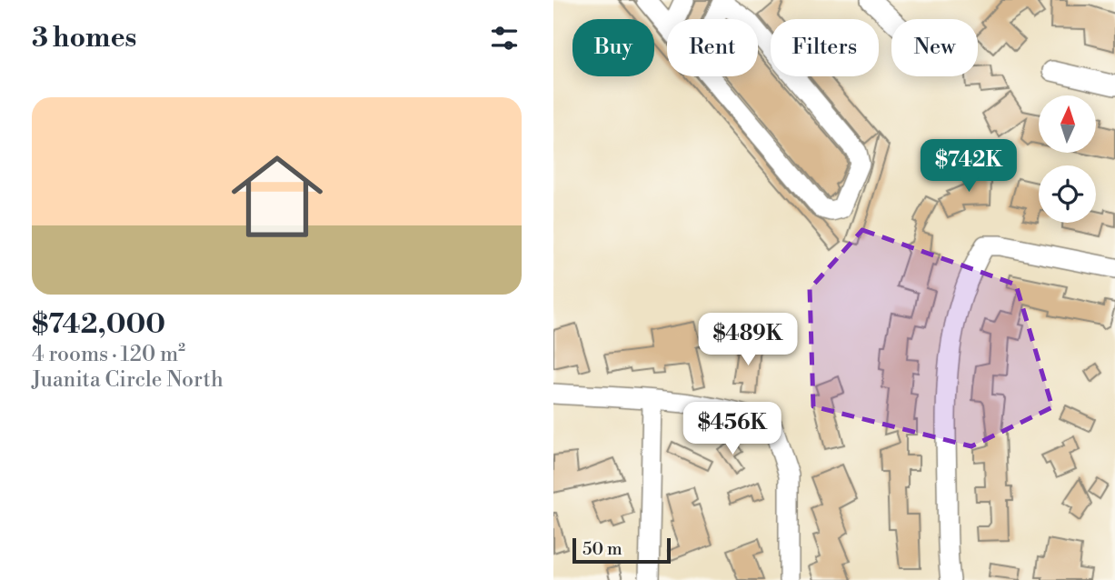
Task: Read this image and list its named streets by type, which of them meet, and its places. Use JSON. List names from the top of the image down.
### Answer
{
  "scale_bar": "50 m",
  "north": "top",
  "page": {
    "heading": "3 homes",
    "chip": [
      "Buy",
      "Rent",
      "Filters",
      "New"
    ],
    "list": [
      {
        "name": "$742,000",
        "note": "4 rooms · 120 m² · Juanita Circle North"
      }
    ],
    "price": ["$742K", "$489K", "$456K"],
    "scale": "50 m"
  }
}
